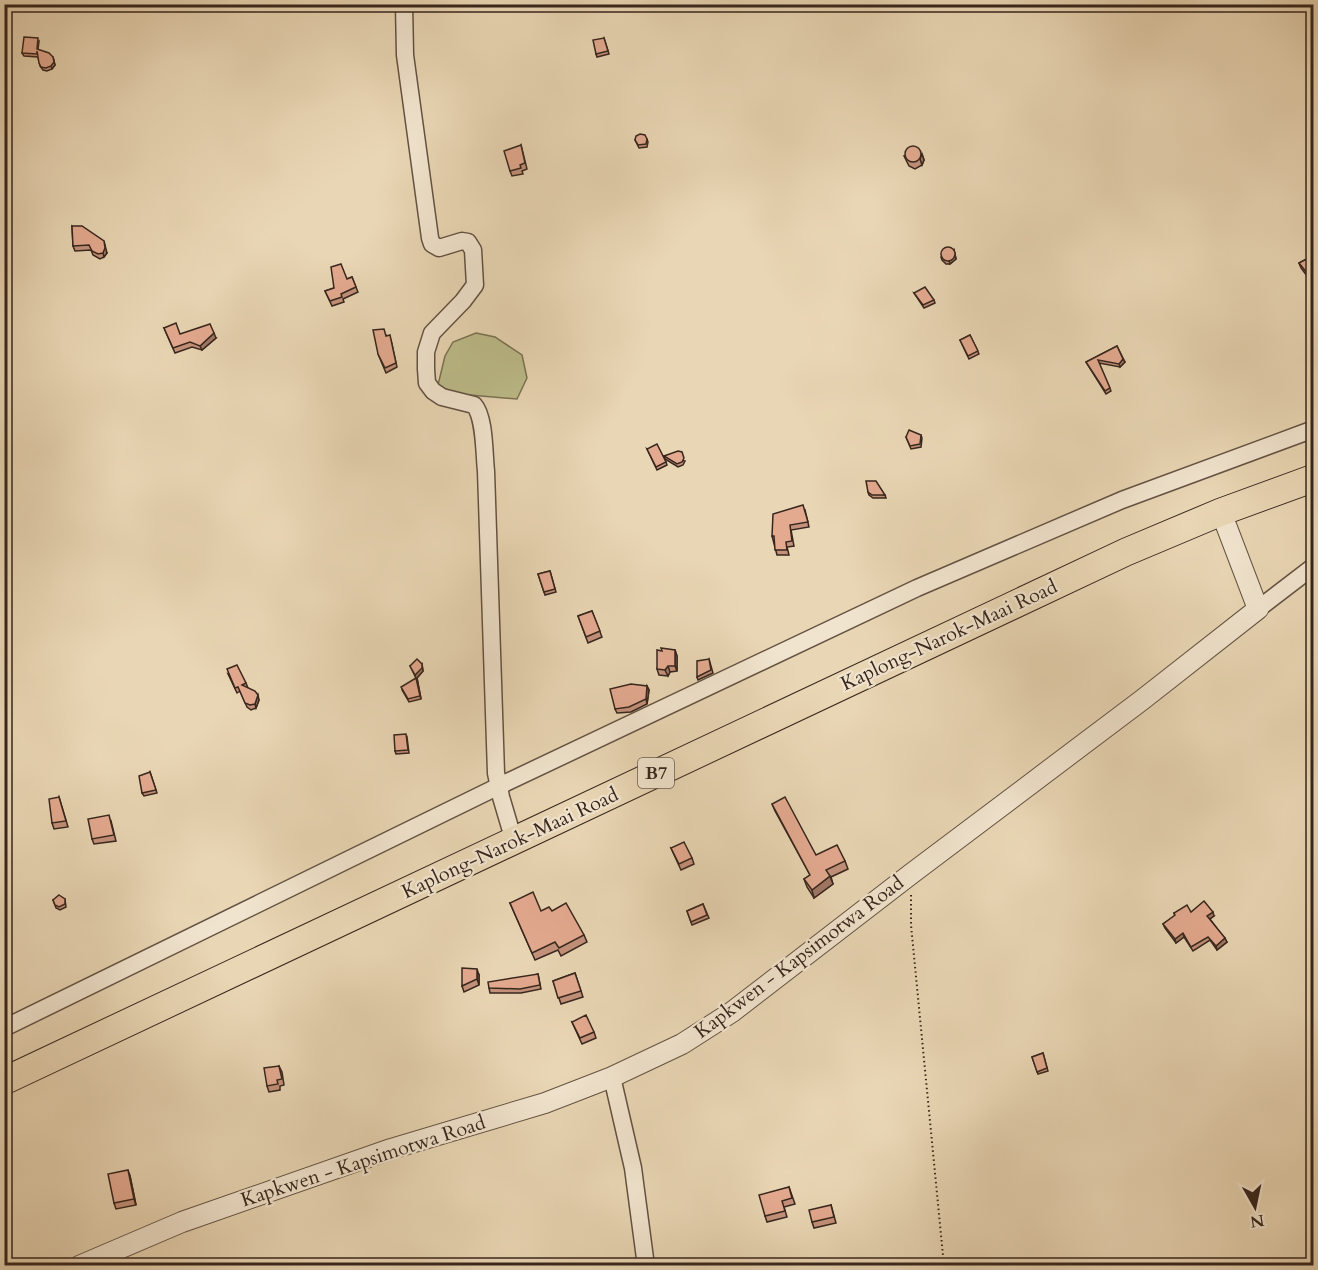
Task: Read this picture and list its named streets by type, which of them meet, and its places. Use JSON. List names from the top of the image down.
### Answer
{
  "streets": {
    "highway": ["Kaplong-Narok-Maai Road", "B7"],
    "street": ["Kapkwen - Kapsimotwa Road"]
  },
  "north": "bottom"
}
